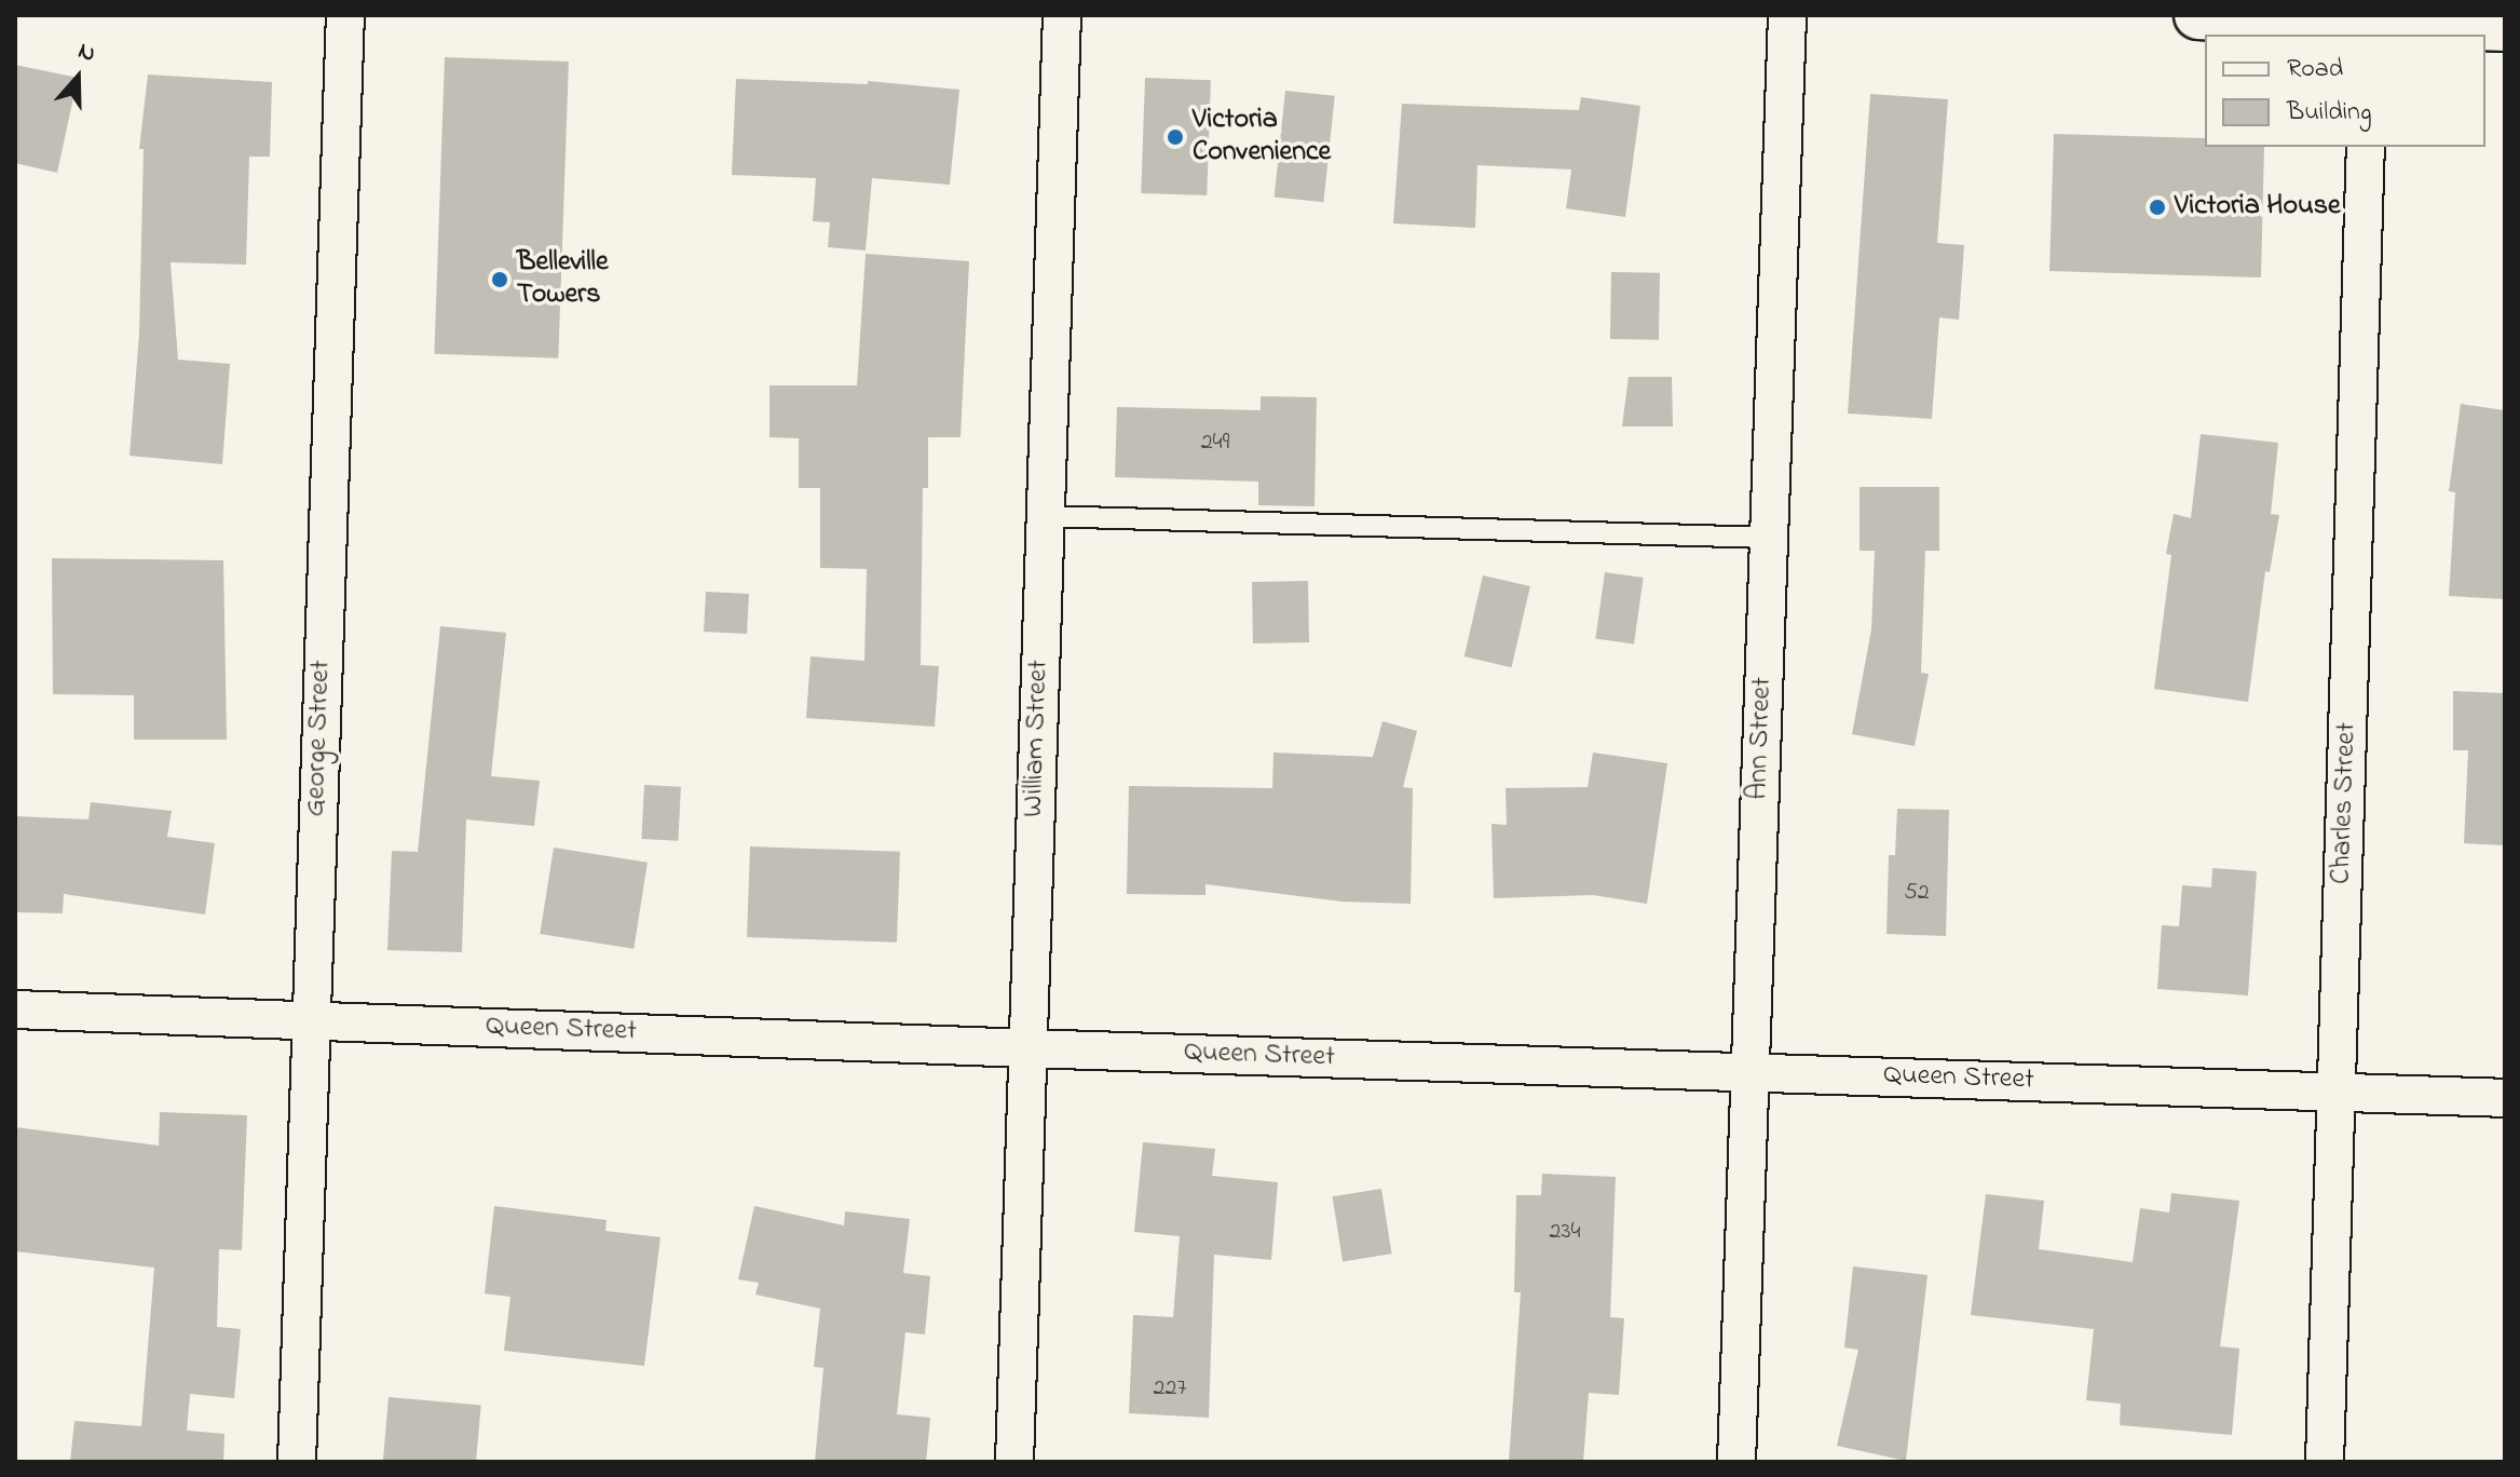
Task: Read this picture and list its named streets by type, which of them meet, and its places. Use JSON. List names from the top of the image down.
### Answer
{
  "streets": {
    "street": [
      "George Street",
      "William Street",
      "Ann Street",
      "Charles Street",
      "Queen Street"
    ]
  },
  "crossings": [
    ["George Street", "Queen Street"],
    ["William Street", "Queen Street"],
    ["Ann Street", "Queen Street"],
    ["Charles Street", "Queen Street"]
  ],
  "places": ["Victoria Convenience", "Victoria House", "Belleville Towers"],
  "house_numbers": [
    "249",
    "52",
    "234",
    "227"
  ],
  "legend": ["Road", "Building"],
  "north": "top"
}
